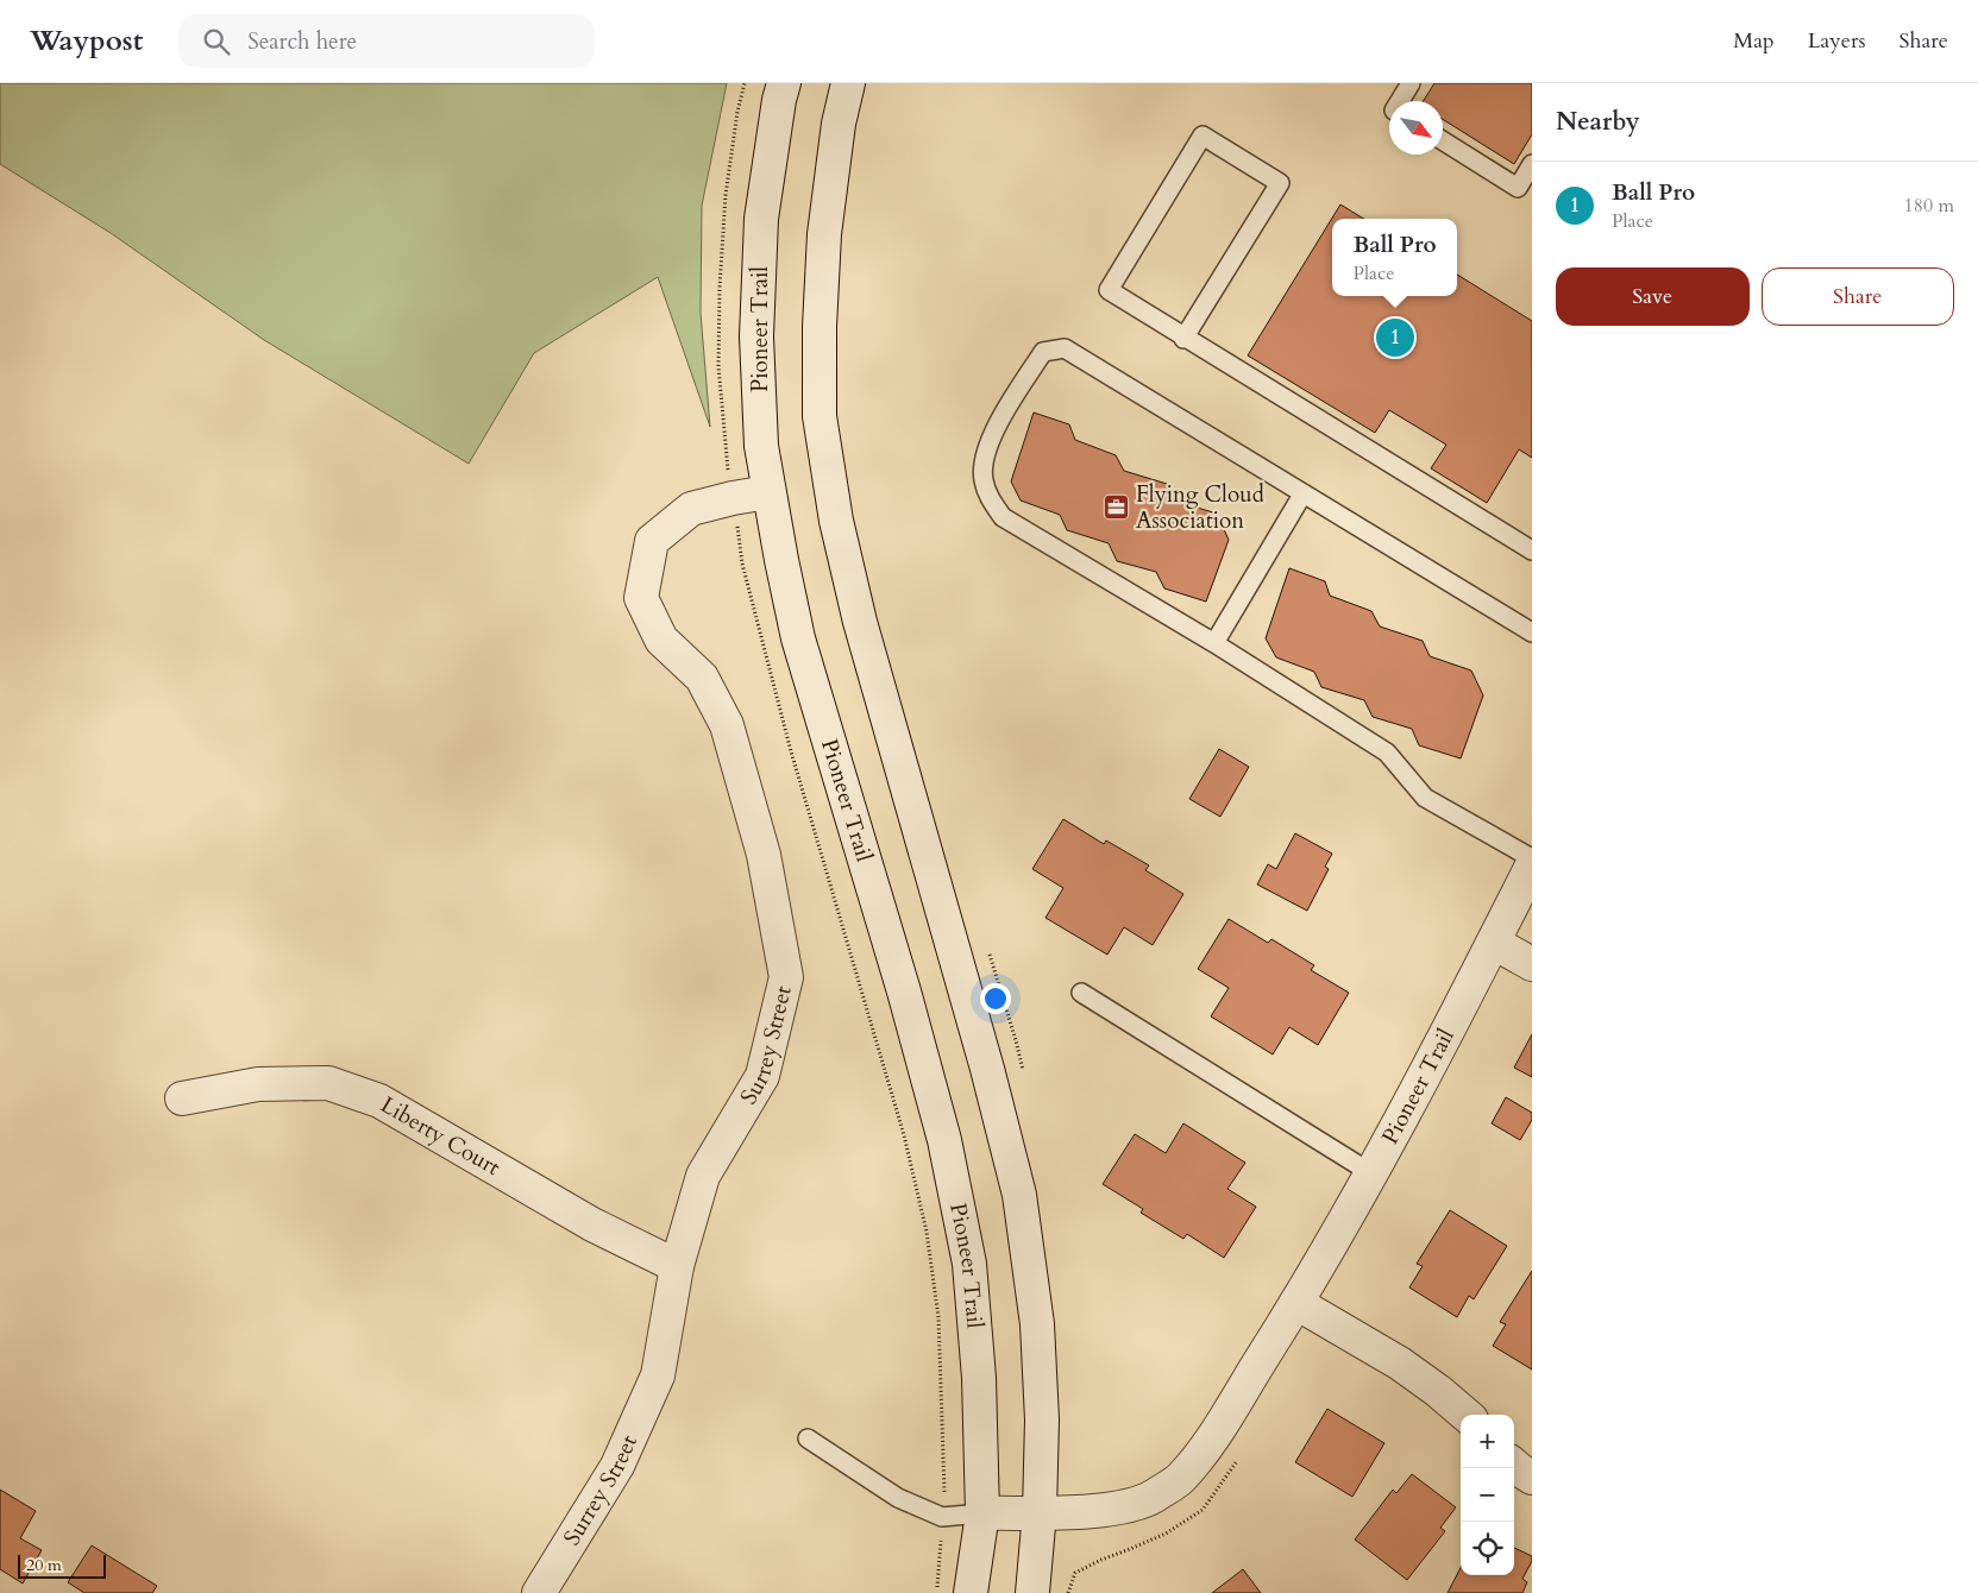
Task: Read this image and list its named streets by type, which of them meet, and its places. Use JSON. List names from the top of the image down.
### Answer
{
  "streets": {
    "main road": ["Pioneer Trail", "Surrey Street", "Liberty Court"]
  },
  "crossings": [
    ["Pioneer Trail", "Surrey Street"],
    ["Surrey Street", "Liberty Court"]
  ],
  "places": {
    "office": ["Flying Cloud Association"]
  },
  "scale_bar": "20 m",
  "north": "bottom right",
  "page": {
    "header": "Waypost",
    "search": "Search here",
    "nav": ["Map", "Layers", "Share"],
    "heading": "Nearby",
    "list": [
      {
        "mark": "1",
        "name": "Ball Pro",
        "note": "Place",
        "value": "180 m"
      }
    ],
    "popup": ["Ball Pro", "Place"],
    "buttons": ["Save", "Share"],
    "pins": "1",
    "map_buttons": ["+", "−"],
    "scale": "20 m"
  }
}
